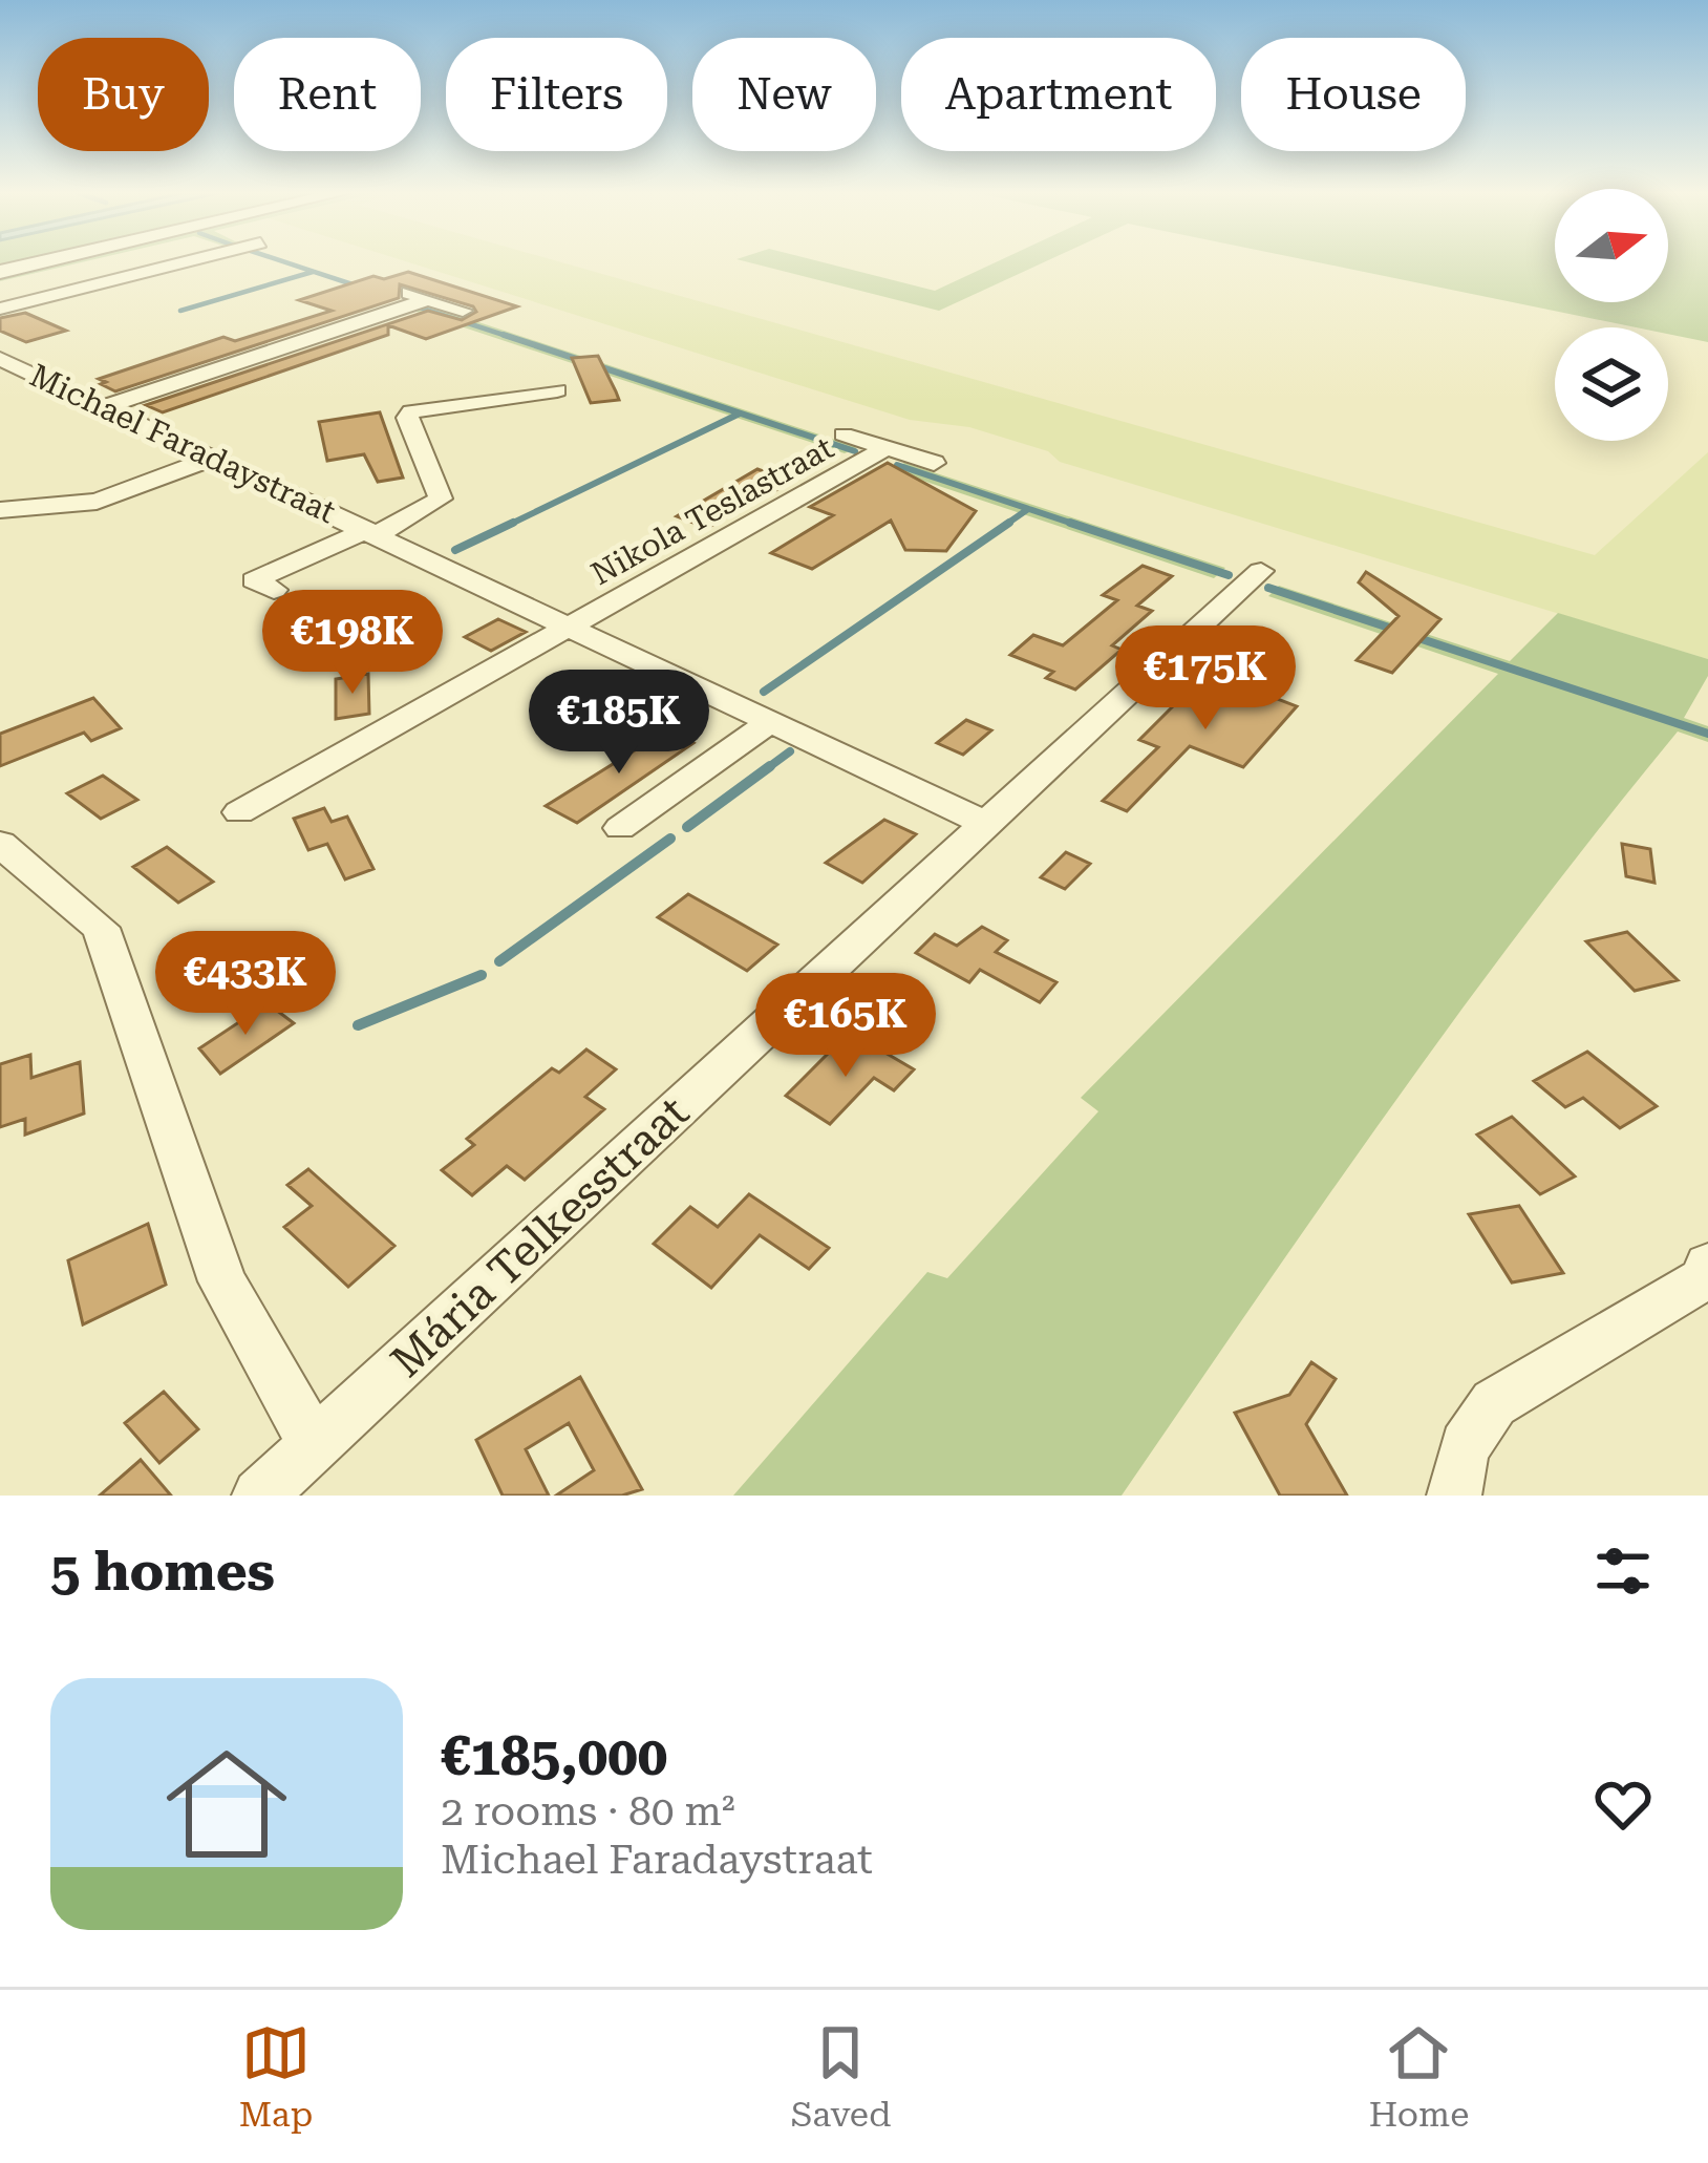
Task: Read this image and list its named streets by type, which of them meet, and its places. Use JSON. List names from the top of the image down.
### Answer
{
  "streets": {
    "street": ["Michael Faradaystraat", "Nikola Teslastraat", "Mária Telkesstraat"]
  },
  "crossings": [
    ["Michael Faradaystraat", "Nikola Teslastraat"],
    ["Michael Faradaystraat", "Mária Telkesstraat"]
  ],
  "north": "right",
  "page": {
    "chip": [
      "Buy",
      "Rent",
      "Filters",
      "New",
      "Apartment",
      "House"
    ],
    "price": [
      "€198K",
      "€175K",
      "€185K",
      "€433K",
      "€165K"
    ],
    "heading": "5 homes",
    "list": [
      {
        "name": "€185,000",
        "note": "2 rooms · 80 m² · Michael Faradaystraat"
      }
    ],
    "tabs": ["Map", "Saved", "Home"]
  }
}
